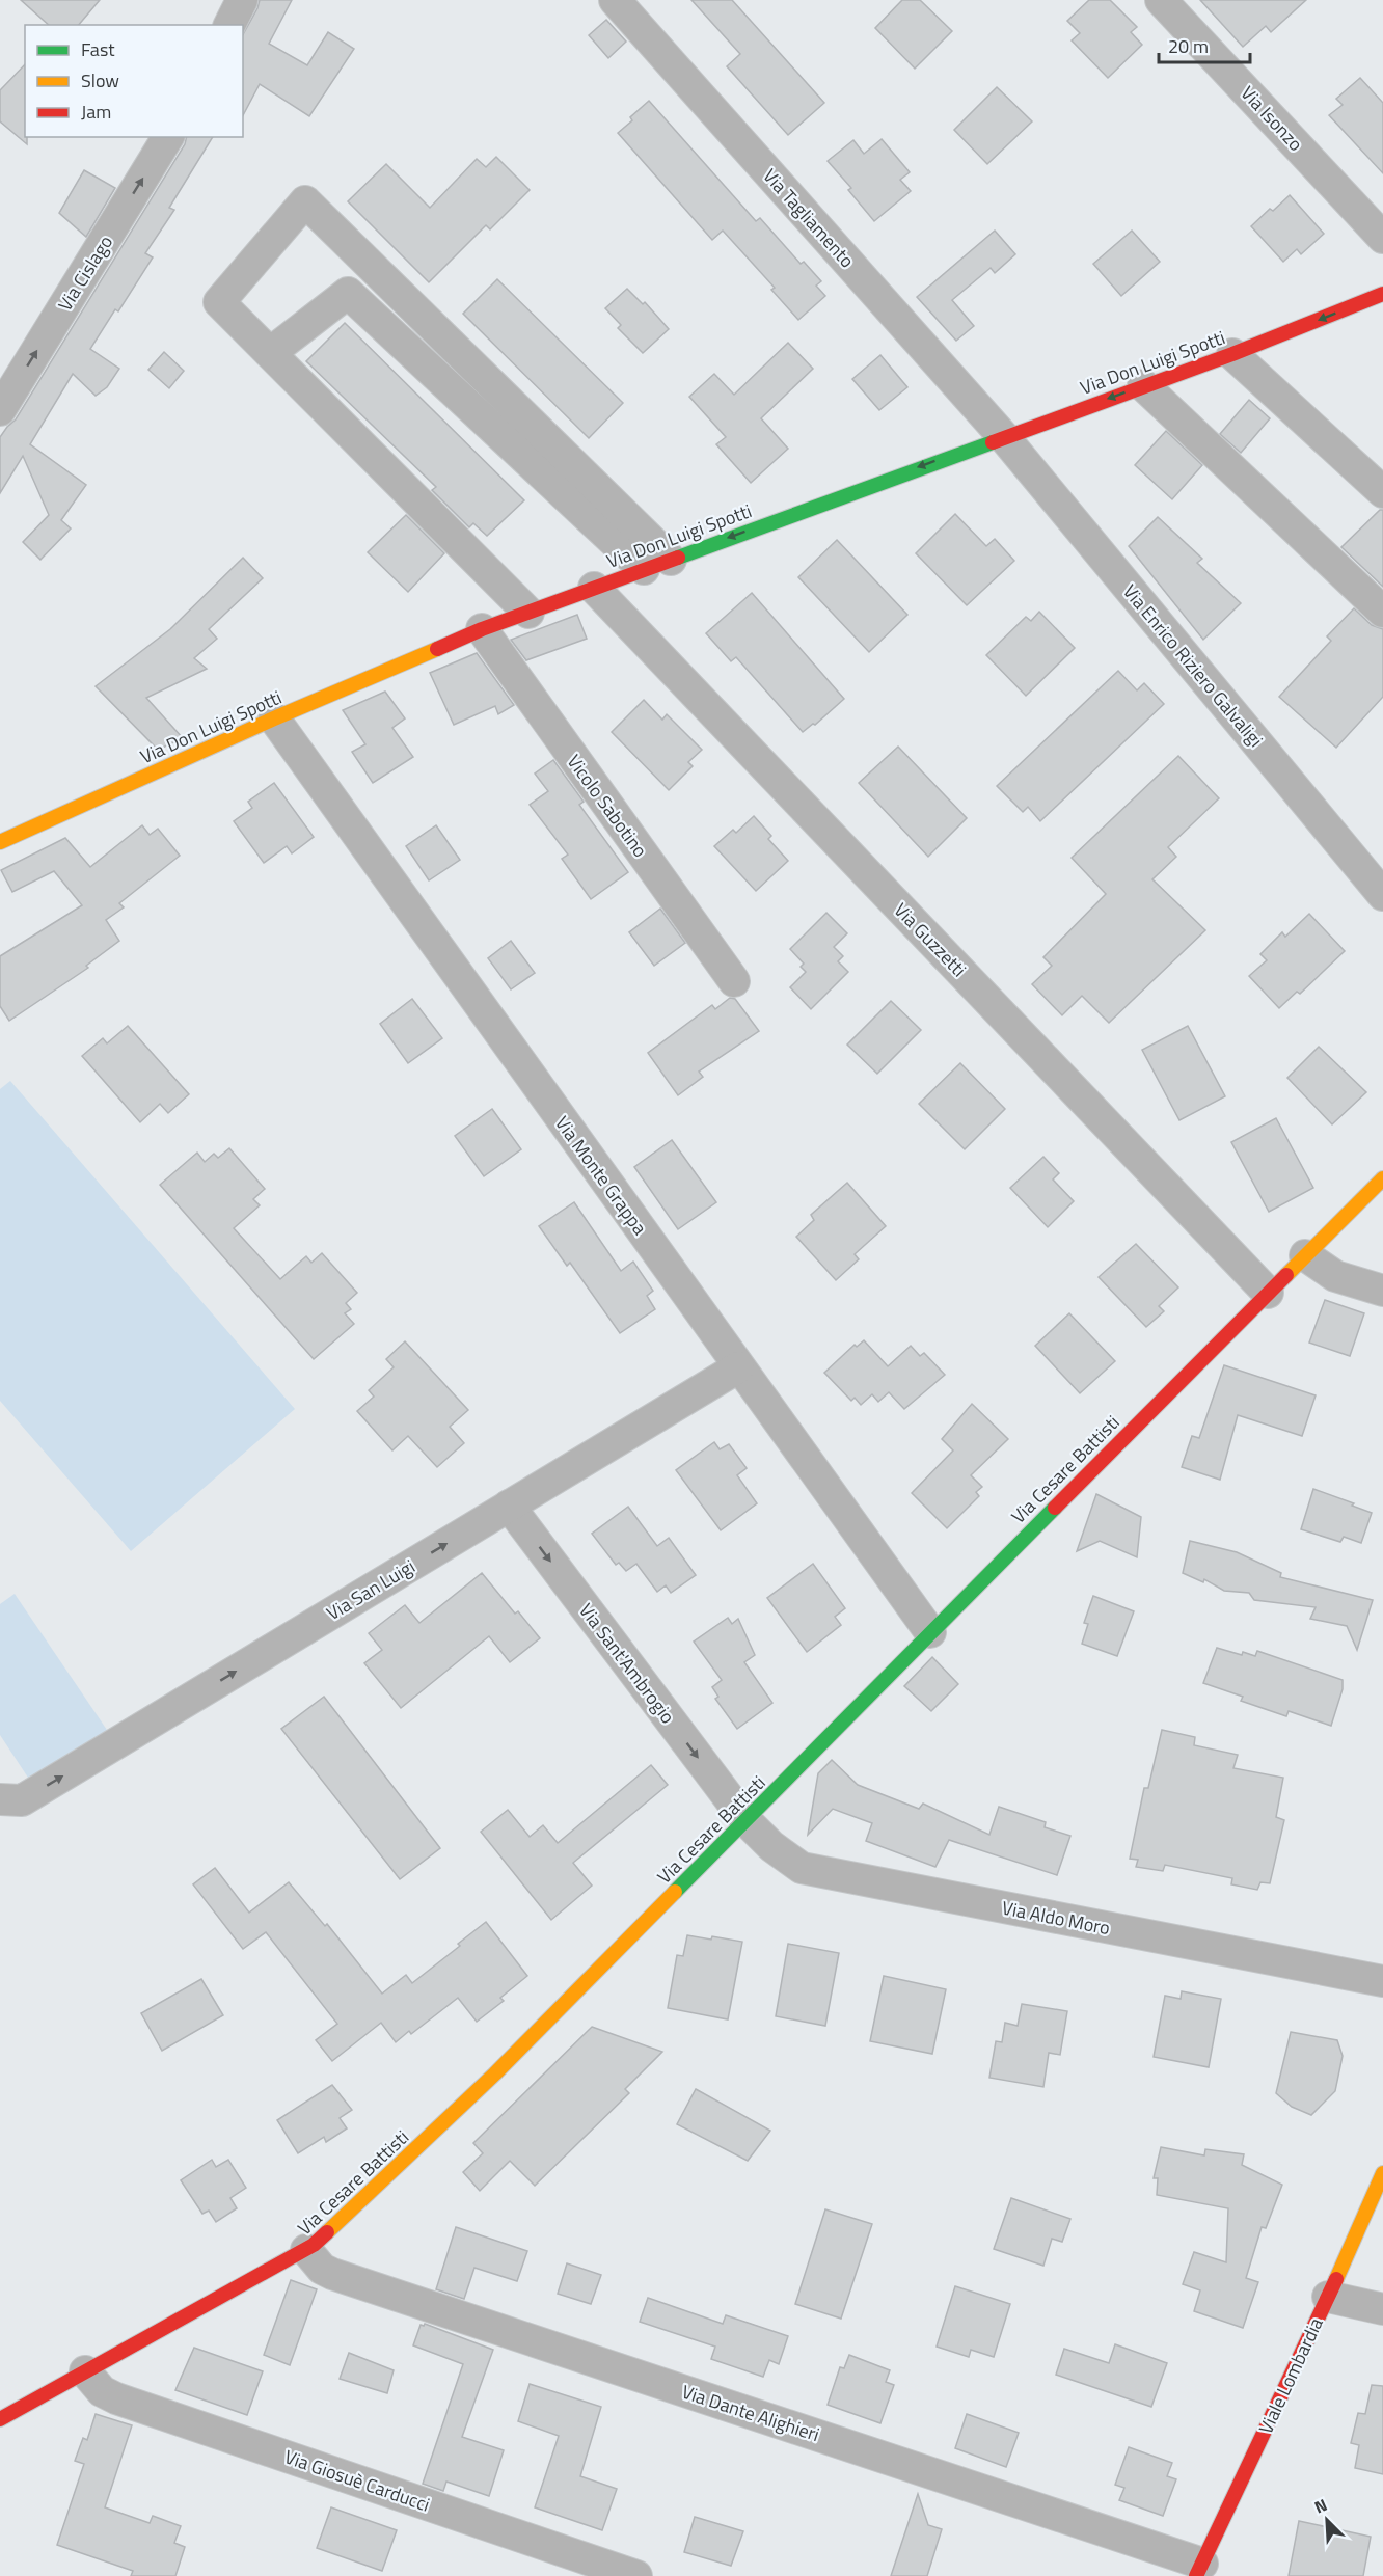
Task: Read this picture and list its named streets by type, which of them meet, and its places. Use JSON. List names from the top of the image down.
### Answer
{
  "streets": {
    "street": [
      "Via Isonzo",
      "Via Tagliamento",
      "Via Cislago",
      "Via Don Luigi Spotti",
      "Via Enrico Riziero Galvaligi",
      "Vicolo Sabotino",
      "Via Guzzetti",
      "Via Monte Grappa",
      "Via Cesare Battisti",
      "Via San Luigi",
      "Via Sant'Ambrogio",
      "Via Aldo Moro",
      "Viale Lombardia",
      "Via Dante Alighieri",
      "Via Giosuè Carducci"
    ]
  },
  "crossings": [
    ["Via Tagliamento", "Via Don Luigi Spotti"],
    ["Via Tagliamento", "Via Enrico Riziero Galvaligi"],
    ["Via Don Luigi Spotti", "Via Enrico Riziero Galvaligi"],
    ["Via Don Luigi Spotti", "Vicolo Sabotino"],
    ["Via Don Luigi Spotti", "Via Guzzetti"],
    ["Via Don Luigi Spotti", "Via Monte Grappa"],
    ["Via Guzzetti", "Via Cesare Battisti"],
    ["Via Monte Grappa", "Via Cesare Battisti"],
    ["Via Monte Grappa", "Via San Luigi"],
    ["Via Cesare Battisti", "Via Sant'Ambrogio"],
    ["Via Cesare Battisti", "Via Aldo Moro"],
    ["Via Cesare Battisti", "Via Dante Alighieri"],
    ["Via Cesare Battisti", "Via Giosuè Carducci"],
    ["Via San Luigi", "Via Sant'Ambrogio"],
    ["Via Sant'Ambrogio", "Via Aldo Moro"],
    ["Viale Lombardia", "Via Dante Alighieri"]
  ],
  "one_way": [
    "Via Cislago",
    "Via Don Luigi Spotti",
    "Via San Luigi",
    "Via Sant'Ambrogio"
  ],
  "legend": ["Fast", "Slow", "Jam"],
  "scale_bar": "20 m",
  "north": "top left"
}
